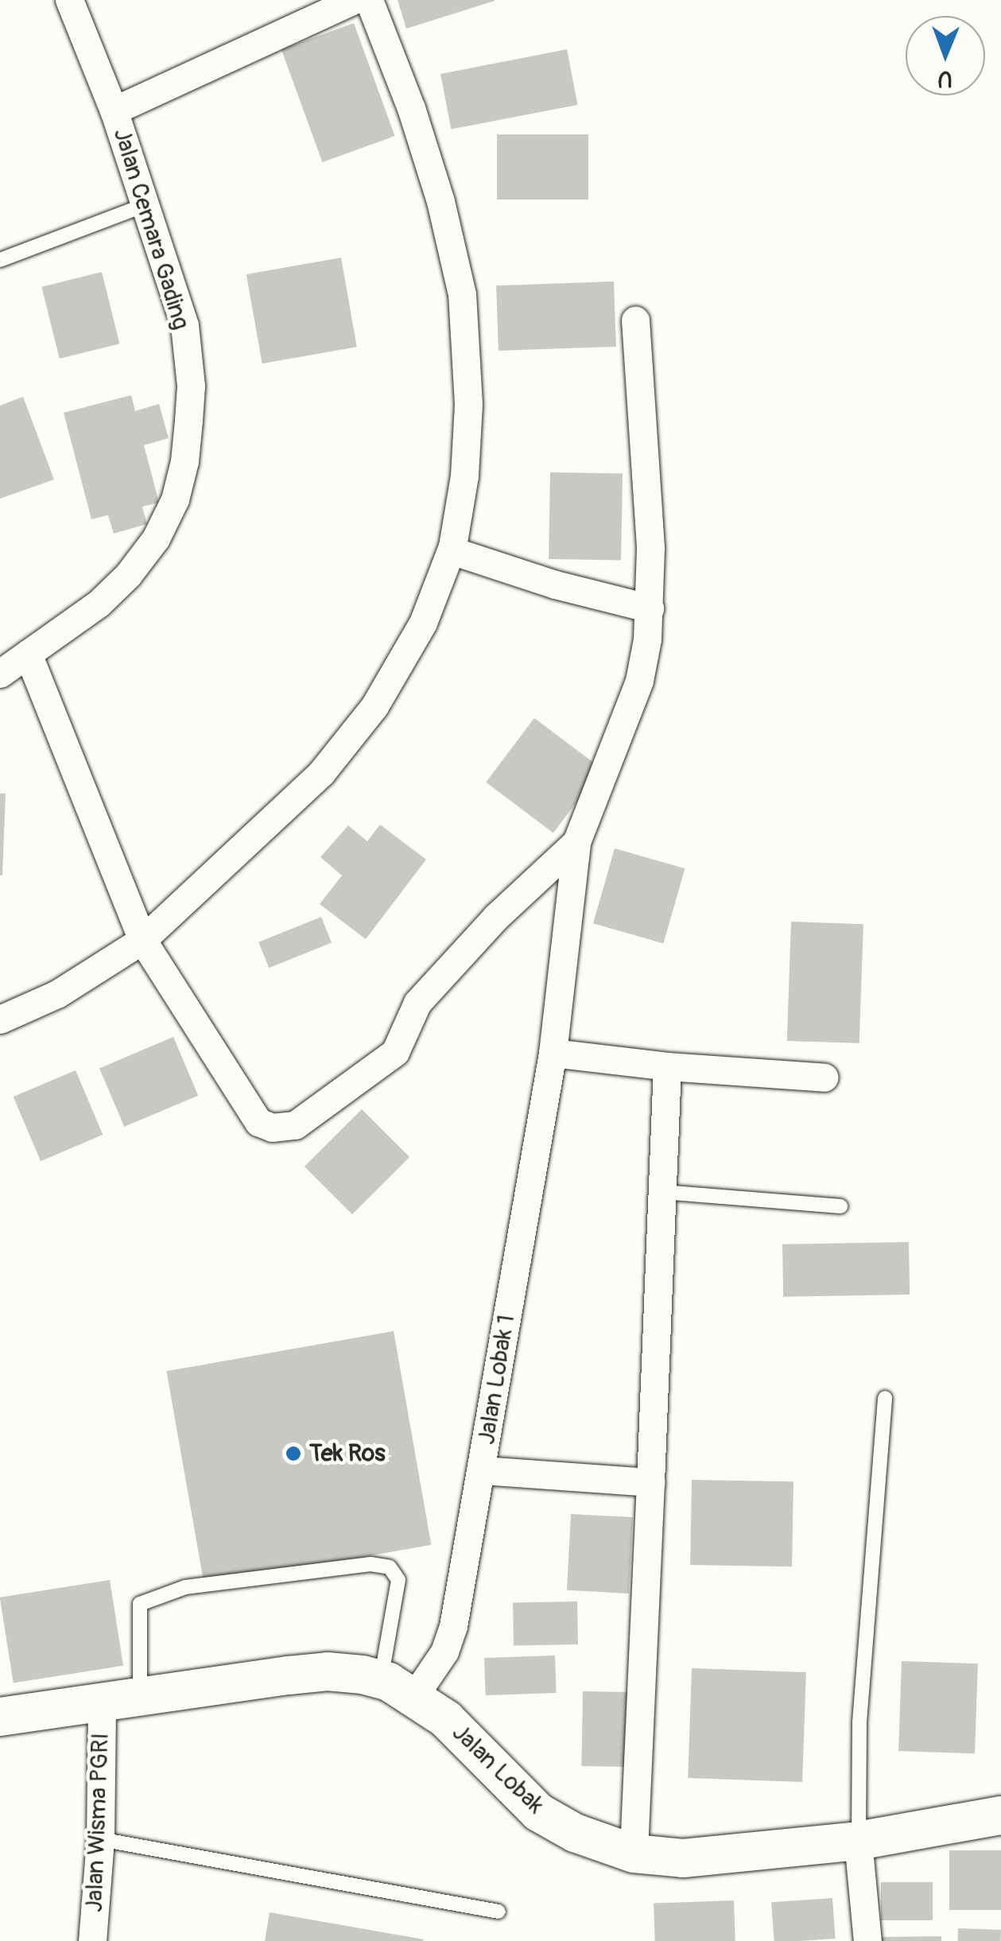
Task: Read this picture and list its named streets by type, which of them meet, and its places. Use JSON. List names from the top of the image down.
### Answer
{
  "streets": {
    "main road": ["Jalan Lobak"],
    "street": ["Jalan Cemara Gading", "Jalan Lobak 1", "Jalan Wisma PGRI"]
  },
  "crossings": [
    ["Jalan Lobak 1", "Jalan Lobak"],
    ["Jalan Lobak", "Jalan Wisma PGRI"]
  ],
  "places": ["Tek Ros"],
  "north": "bottom"
}
